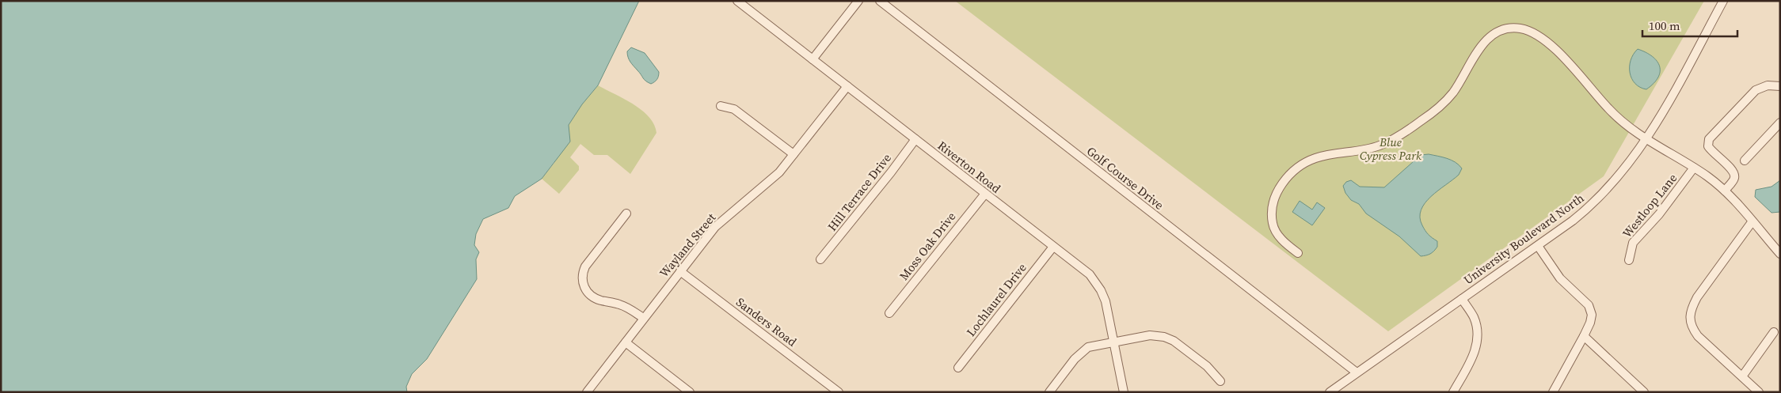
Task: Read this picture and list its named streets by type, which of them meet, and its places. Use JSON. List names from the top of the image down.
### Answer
{
  "streets": {
    "street": [
      "Riverton Road",
      "Golf Course Drive",
      "Hill Terrace Drive",
      "Westloop Lane",
      "University Boulevard North",
      "Wayland Street",
      "Moss Oak Drive",
      "Lochlaurel Drive",
      "Sanders Road"
    ]
  },
  "crossings": [
    ["Riverton Road", "Hill Terrace Drive"],
    ["Riverton Road", "Wayland Street"],
    ["Riverton Road", "Moss Oak Drive"],
    ["Riverton Road", "Lochlaurel Drive"],
    ["Golf Course Drive", "University Boulevard North"],
    ["Wayland Street", "Sanders Road"]
  ],
  "parks": ["Blue Cypress Park"],
  "scale_bar": "100 m"
}
